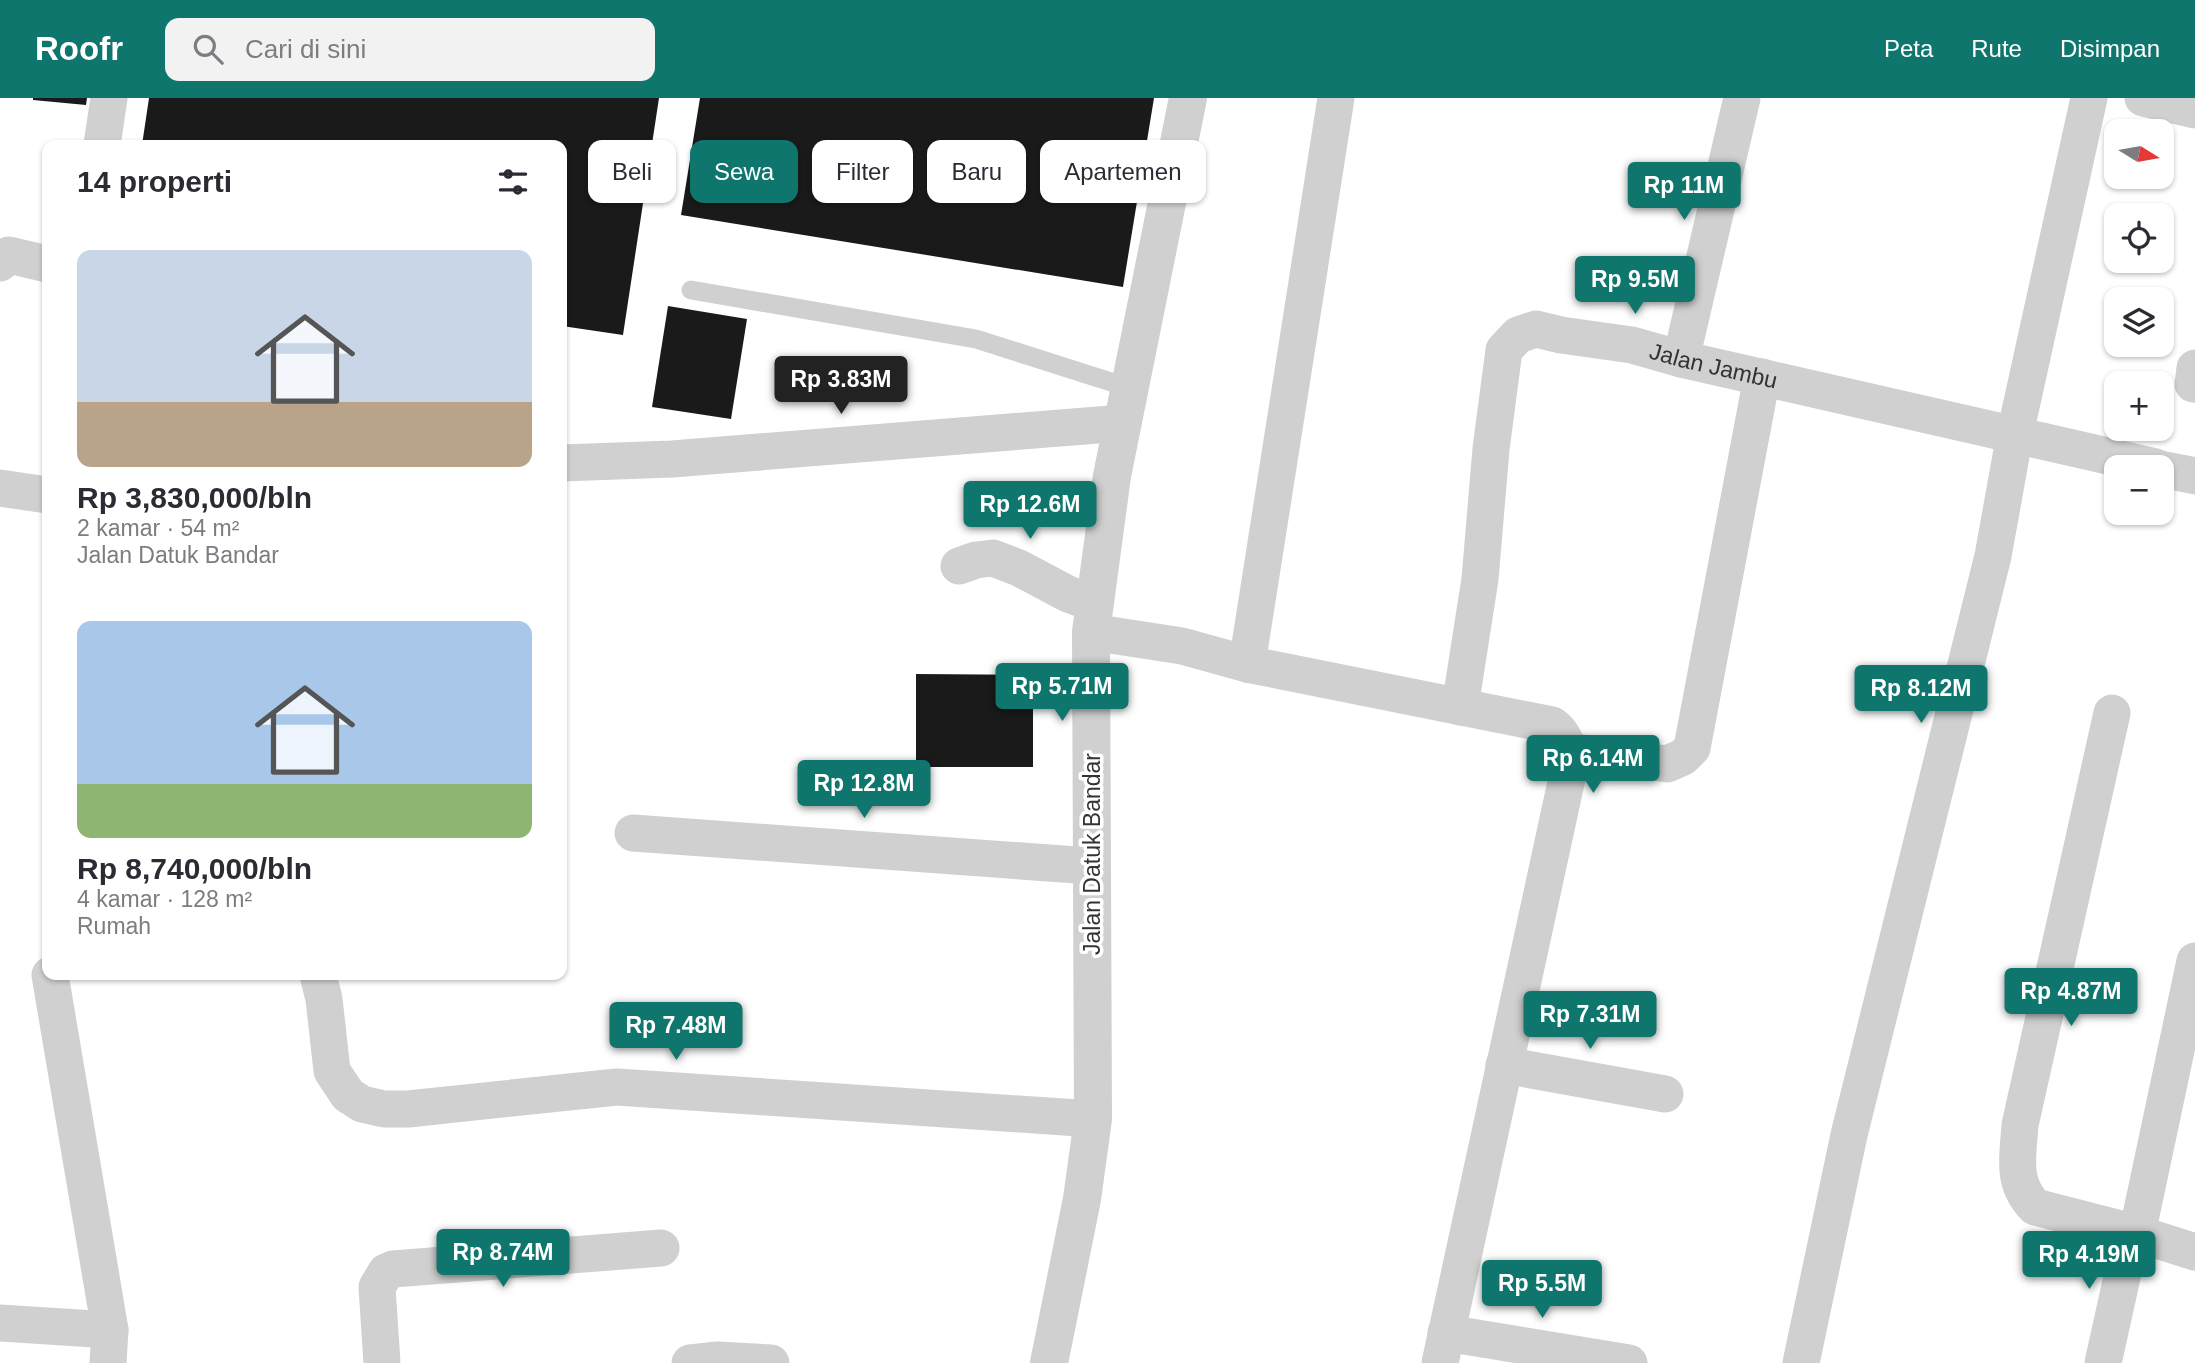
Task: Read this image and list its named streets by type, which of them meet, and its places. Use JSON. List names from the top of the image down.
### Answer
{
  "streets": {
    "street": ["Jalan Jambu", "Jalan Datuk Bandar"]
  },
  "north": "right",
  "page": {
    "header": "Roofr",
    "search": "Cari di sini",
    "nav": ["Peta", "Rute", "Disimpan"],
    "map_buttons": ["+", "−"],
    "chip": [
      "Beli",
      "Sewa",
      "Filter",
      "Baru",
      "Apartemen"
    ],
    "heading": "14 properti",
    "price": [
      "Rp 11M",
      "Rp 9.5M",
      "Rp 3.83M",
      "Rp 12.6M",
      "Rp 5.71M",
      "Rp 8.12M",
      "Rp 6.14M",
      "Rp 12.8M",
      "Rp 4.87M",
      "Rp 7.31M",
      "Rp 7.48M",
      "Rp 8.74M",
      "Rp 4.19M",
      "Rp 5.5M"
    ],
    "list": [
      {
        "name": "Rp 3,830,000/bln",
        "note": "2 kamar · 54 m² · Jalan Datuk Bandar"
      },
      {
        "name": "Rp 8,740,000/bln",
        "note": "4 kamar · 128 m² · Rumah"
      }
    ]
  }
}
